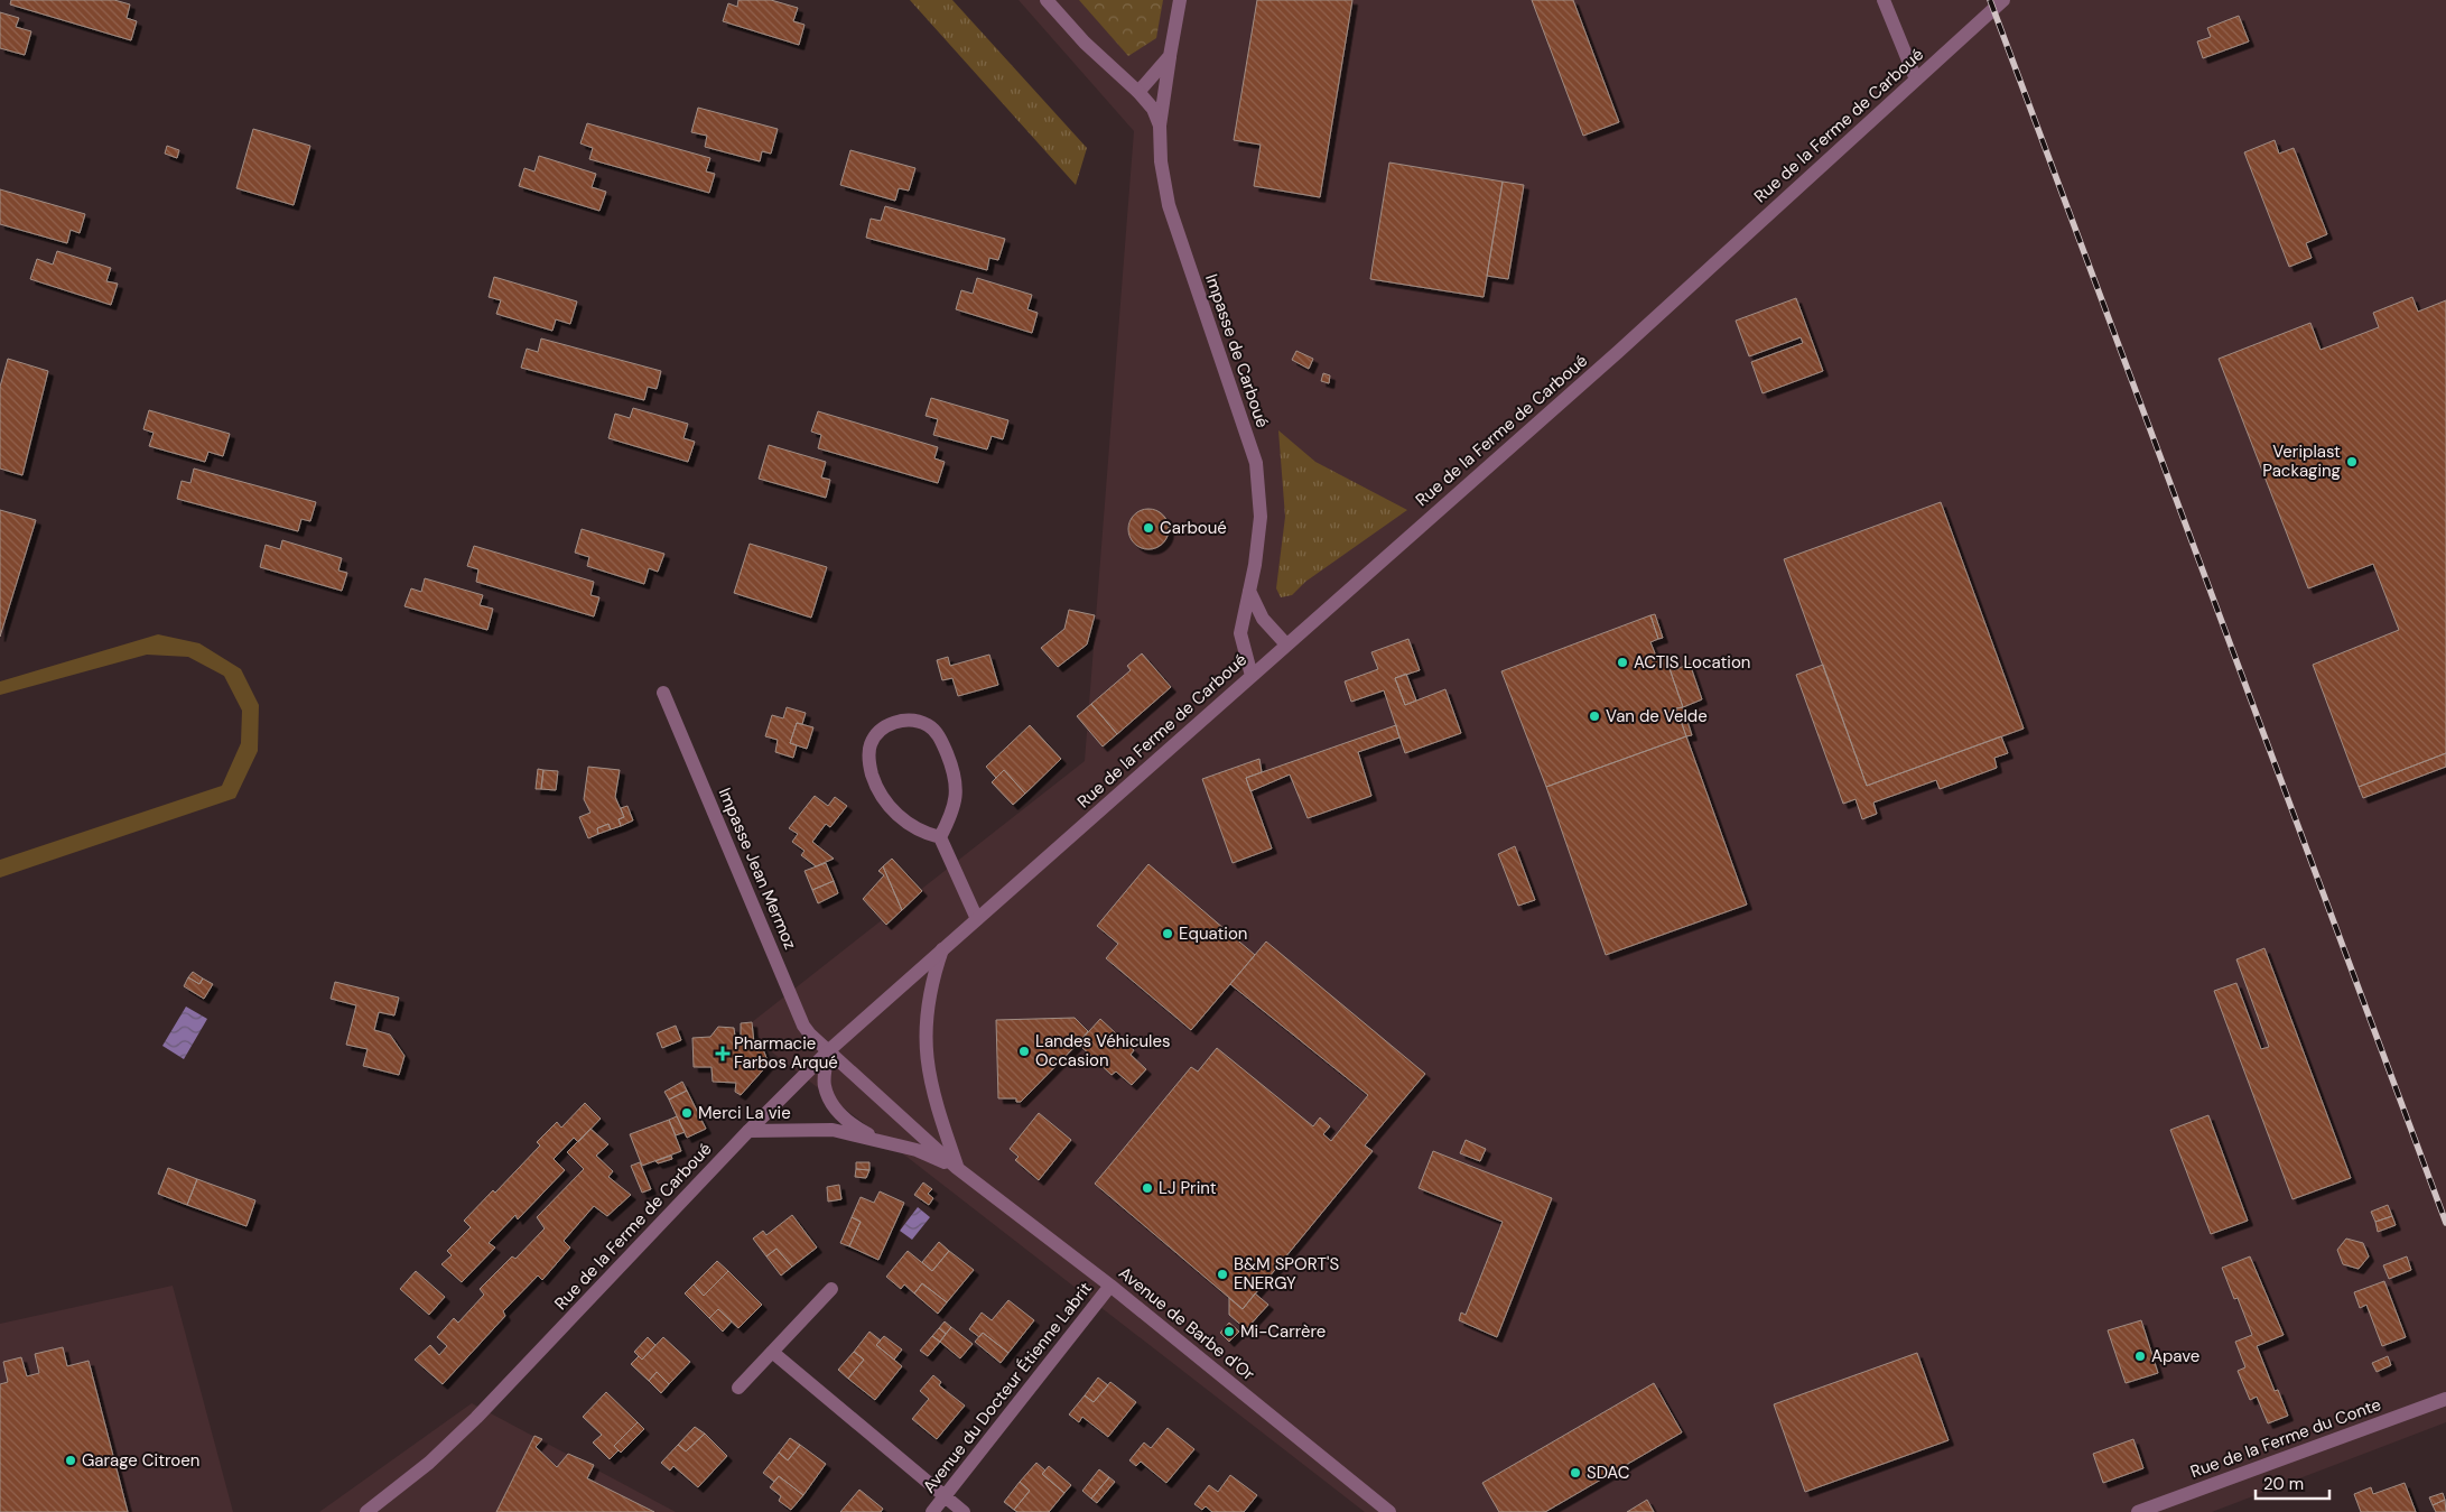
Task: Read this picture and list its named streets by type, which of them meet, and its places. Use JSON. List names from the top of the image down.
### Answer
{
  "streets": {
    "street": [
      "Rue de la Ferme de Carboué",
      "Impasse de Carboué",
      "Impasse Jean Mermoz",
      "Avenue de Barbe d'Or",
      "Avenue du Docteur Étienne Labrit",
      "Rue de la Ferme du Conte"
    ]
  },
  "crossings": [
    ["Rue de la Ferme de Carboué", "Impasse de Carboué"],
    ["Rue de la Ferme de Carboué", "Impasse Jean Mermoz"],
    ["Rue de la Ferme de Carboué", "Avenue de Barbe d'Or"],
    ["Impasse Jean Mermoz", "Avenue de Barbe d'Or"],
    ["Avenue de Barbe d'Or", "Avenue du Docteur Étienne Labrit"]
  ],
  "places": {
    "other": [
      "Veriplast Packaging",
      "Carboué",
      "ACTIS Location",
      "Van de Velde",
      "Equation",
      "Landes Véhicules Occasion",
      "Merci La vie",
      "LJ Print",
      "B&M SPORT'S ENERGY",
      "Mi-Carrère",
      "Apave",
      "Garage Citroen",
      "SDAC"
    ],
    "health": ["Pharmacie Farbos Arqué"]
  },
  "scale_bar": "20 m"
}
